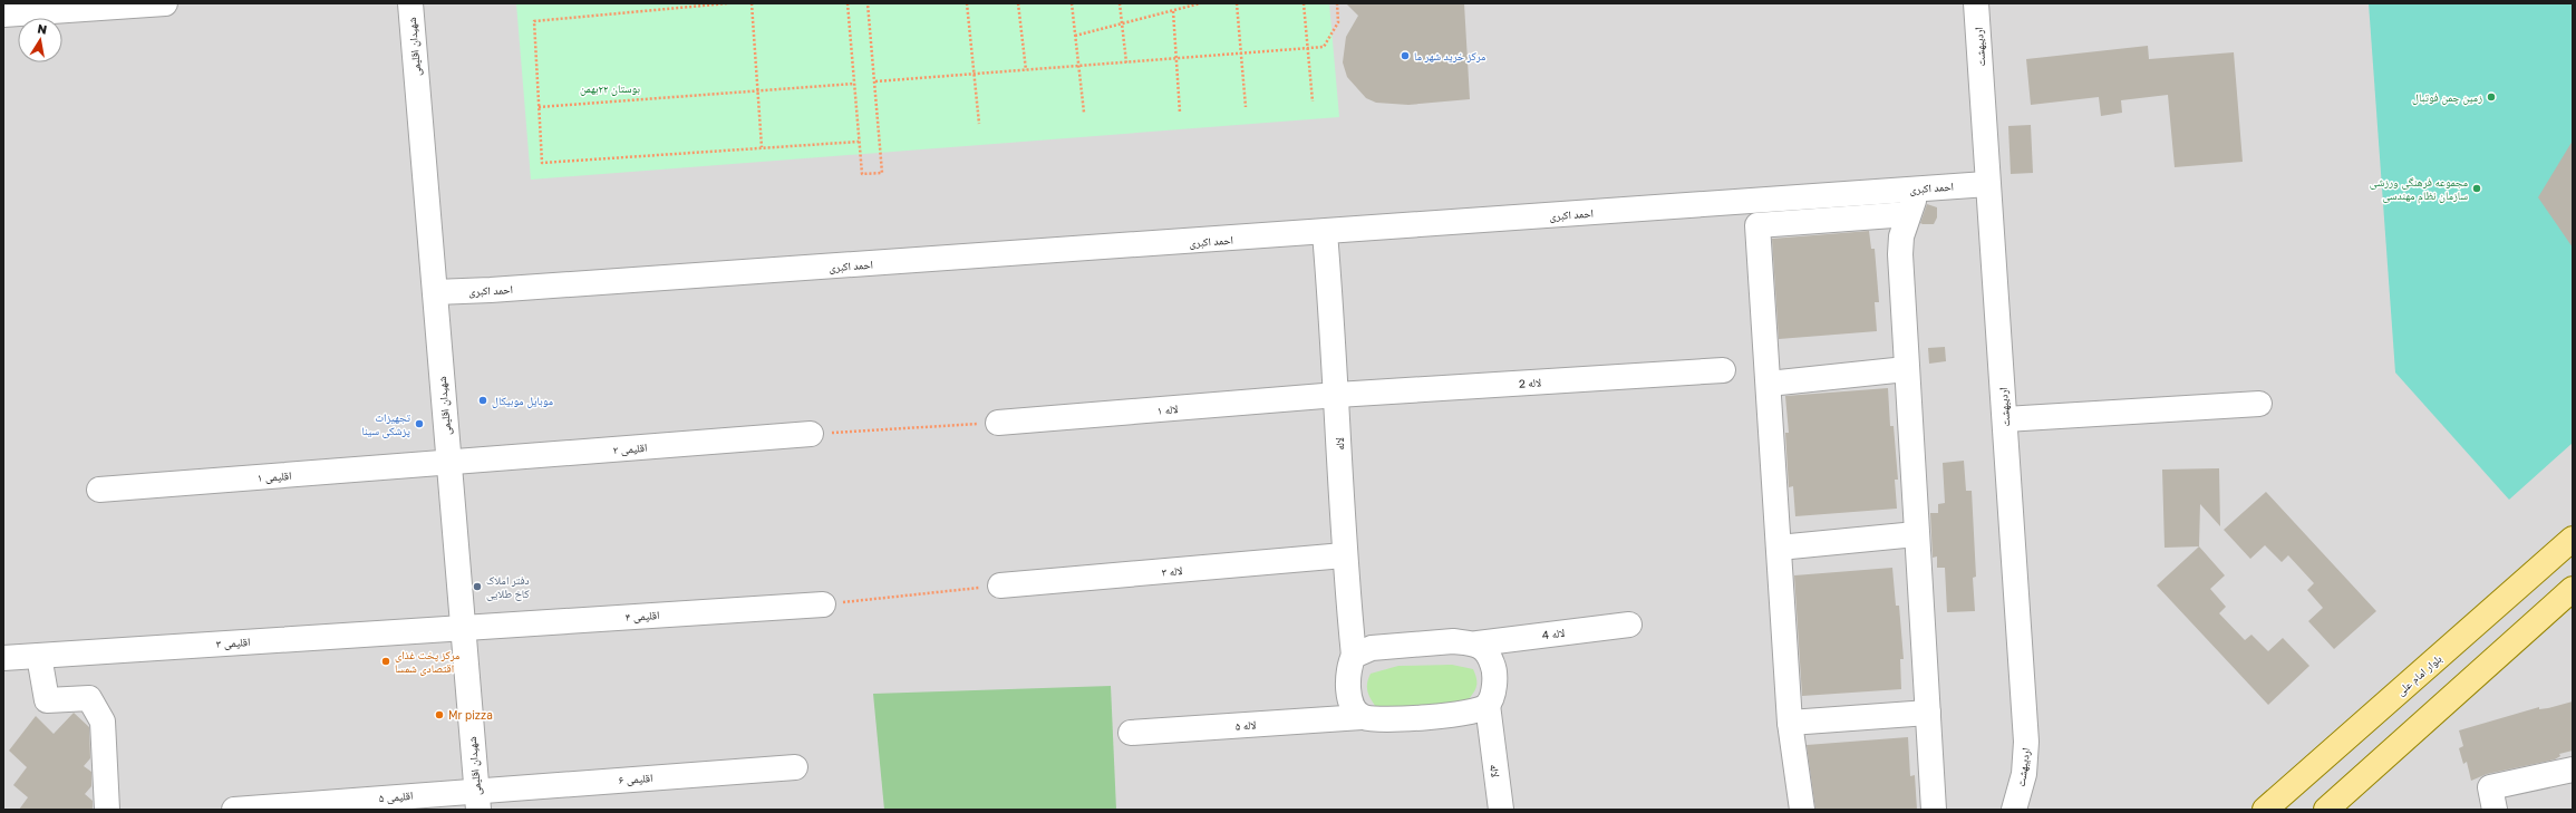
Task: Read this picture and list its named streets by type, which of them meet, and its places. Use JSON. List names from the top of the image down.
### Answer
{
  "streets": {
    "main road": ["بلوار امام علی"],
    "street": [
      "شهیدان اقلیمی",
      "اردیبهشت",
      "احمد اکبری",
      "لاله 2",
      "لاله ۱",
      "لاله",
      "اقلیمی ۲",
      "اقلیمی ۱",
      "لاله ۳",
      "اقلیمی ۴",
      "لاله 4",
      "اقلیمی ۳",
      "لاله ۵",
      "اقلیمی ۶",
      "اقلیمی ۵"
    ]
  },
  "crossings": [
    ["شهیدان اقلیمی", "احمد اکبری"],
    ["شهیدان اقلیمی", "اقلیمی ۲"],
    ["شهیدان اقلیمی", "اقلیمی ۱"],
    ["شهیدان اقلیمی", "اقلیمی ۴"],
    ["شهیدان اقلیمی", "اقلیمی ۳"],
    ["شهیدان اقلیمی", "اقلیمی ۶"],
    ["شهیدان اقلیمی", "اقلیمی ۵"],
    ["اردیبهشت", "احمد اکبری"],
    ["احمد اکبری", "لاله"],
    ["لاله 2", "لاله ۱"],
    ["لاله 2", "لاله"],
    ["لاله ۱", "لاله"],
    ["لاله", "لاله ۳"],
    ["لاله", "لاله 4"],
    ["لاله", "لاله ۵"],
    ["اقلیمی ۲", "اقلیمی ۱"],
    ["اقلیمی ۴", "اقلیمی ۳"],
    ["اقلیمی ۶", "اقلیمی ۵"]
  ],
  "parks": ["بوستان ۲۲بهمن"],
  "places": [
    "مرکز خرید شهر ما",
    "زمین چمن فوتبال",
    "مجموعه فرهنگی ورزشی سازمان نظام مهندسی",
    "موبایل موبیکال",
    "تجهیزات پزشکی سینا",
    "دفتر املاک کاخ طلایی",
    "مرکز پخت غذای اقتصادی شمسا",
    "Mr pizza"
  ],
  "north": "top"
}
